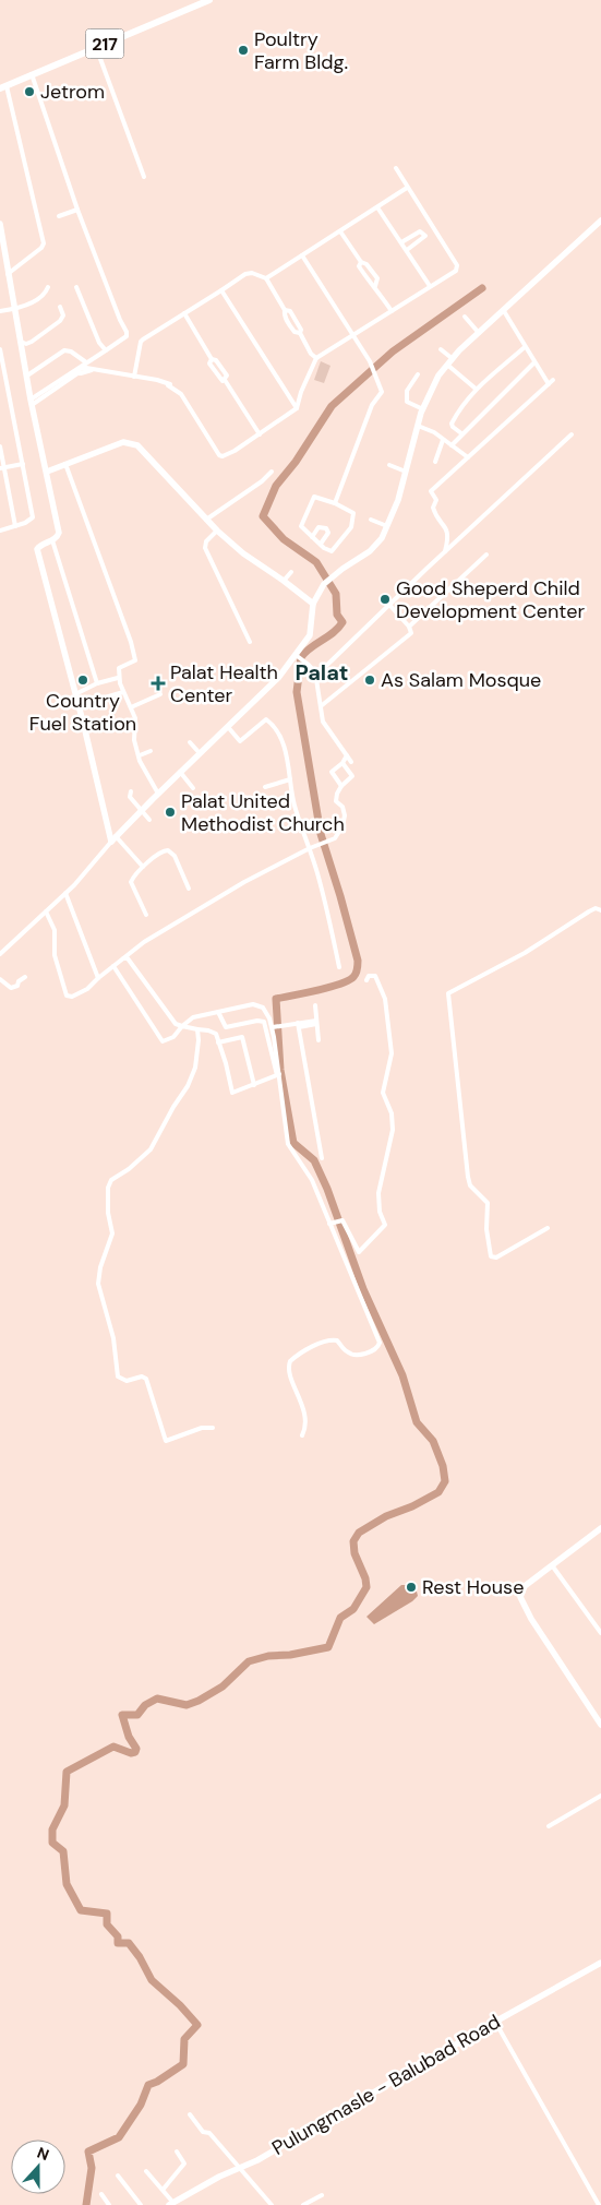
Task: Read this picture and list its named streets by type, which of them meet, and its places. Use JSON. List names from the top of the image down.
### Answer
{
  "streets": {
    "main road": ["217"],
    "street": ["Pulungmasle - Balubad Road"]
  },
  "districts": ["Palat"],
  "places": {
    "other": [
      "Poultry Farm Bldg.",
      "Jetrom",
      "Good Sheperd Child Development Center",
      "Country Fuel Station",
      "As Salam Mosque",
      "Palat United Methodist Church",
      "Rest House"
    ],
    "health": ["Palat Health Center"]
  },
  "north": "top"
}
